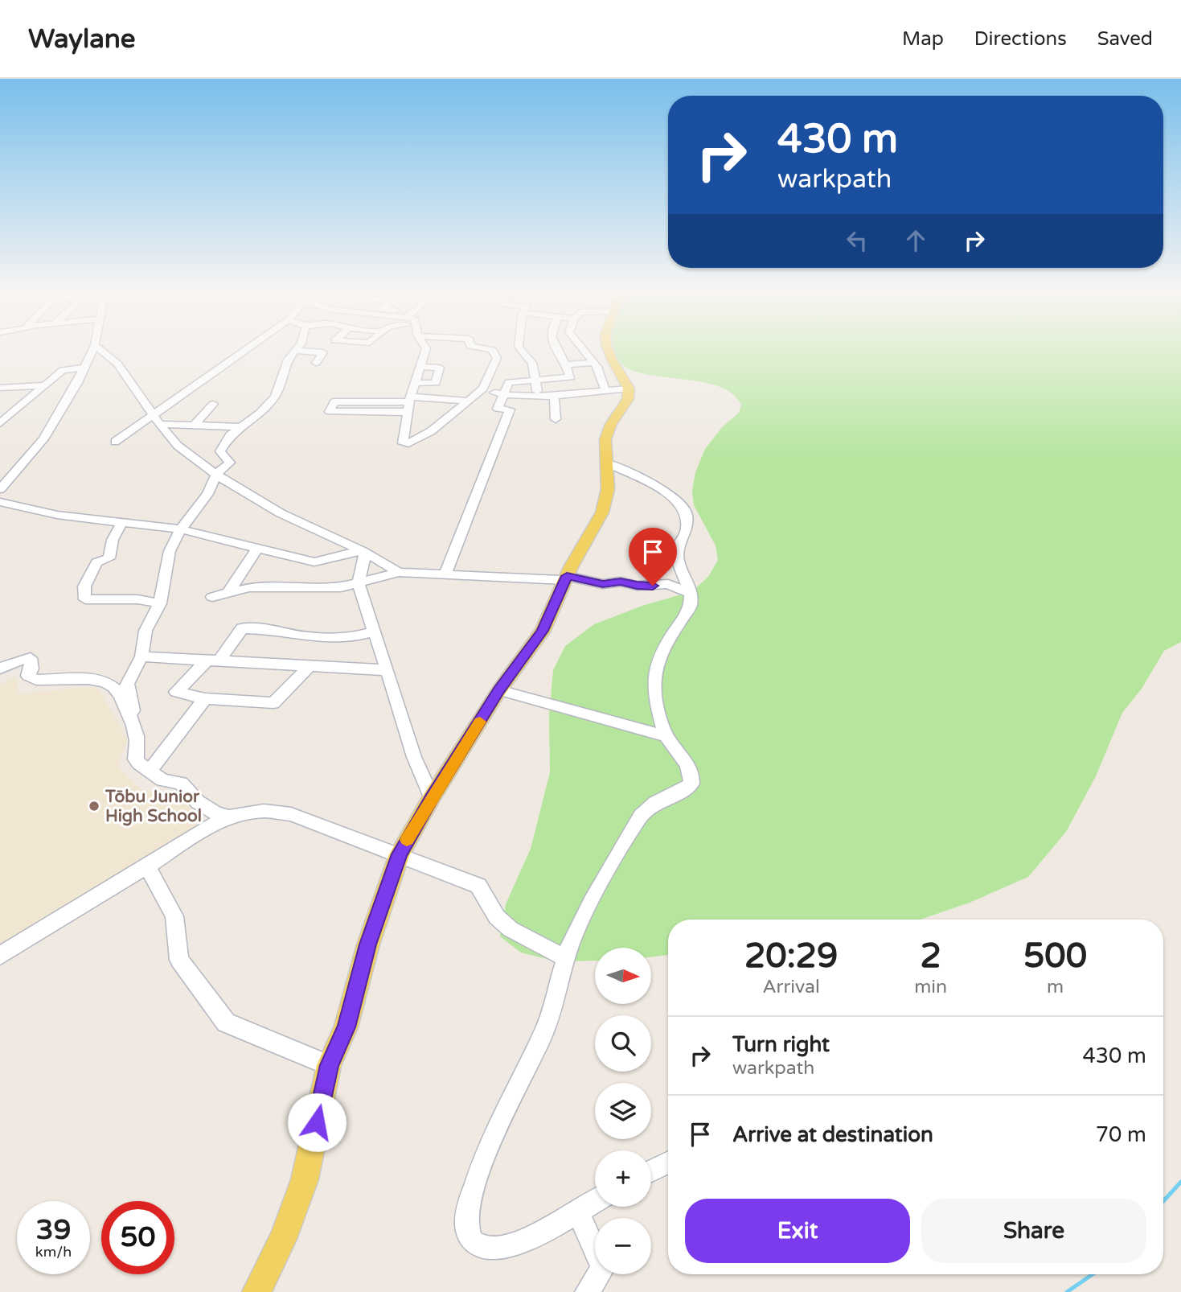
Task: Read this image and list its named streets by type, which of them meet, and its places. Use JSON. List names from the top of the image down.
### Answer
{
  "places": ["Tōbu Junior High School"],
  "north": "right",
  "page": {
    "header": "Waylane",
    "nav": ["Map", "Directions", "Saved"],
    "turn": ["430 m", "warkpath"],
    "eta": [
      "20:29",
      "Arrival",
      "2",
      "min",
      "500",
      "m"
    ],
    "map_buttons": ["+", "−"],
    "list": [
      {
        "name": "Turn right",
        "note": "warkpath",
        "value": "430 m"
      },
      {
        "name": "Arrive at destination",
        "value": "70 m"
      }
    ],
    "buttons": ["Exit", "Share"],
    "speed": "39 km/h",
    "limit": "50"
  }
}
